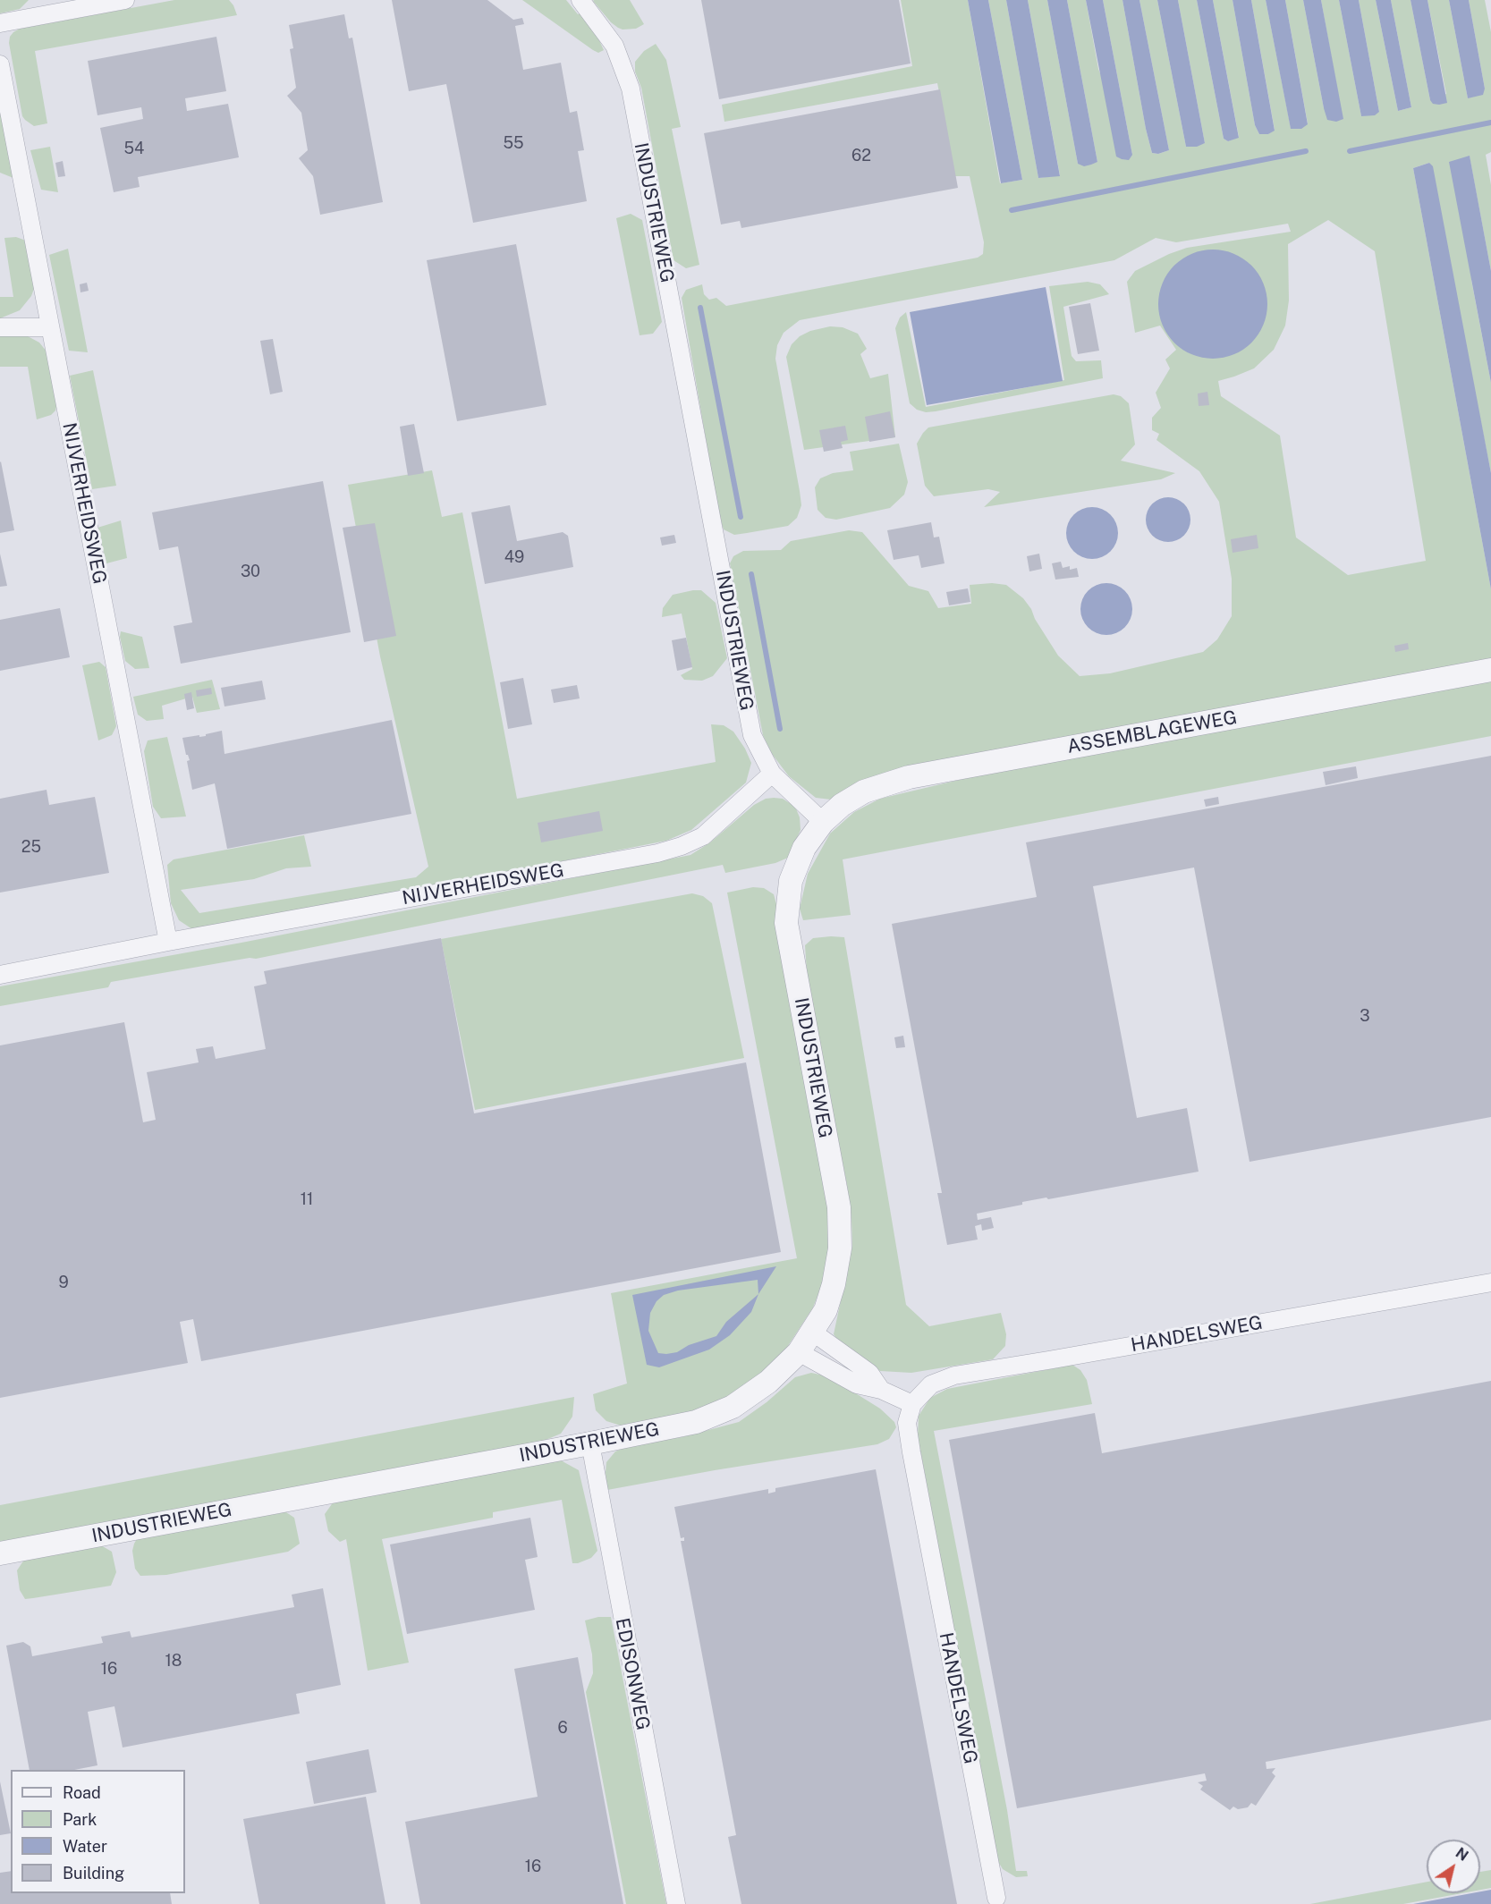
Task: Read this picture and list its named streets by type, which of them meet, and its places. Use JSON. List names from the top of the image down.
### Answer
{
  "streets": {
    "street": [
      "INDUSTRIEWEG",
      "NIJVERHEIDSWEG",
      "ASSEMBLAGEWEG",
      "HANDELSWEG",
      "EDISONWEG"
    ]
  },
  "crossings": [
    ["INDUSTRIEWEG", "NIJVERHEIDSWEG"],
    ["INDUSTRIEWEG", "ASSEMBLAGEWEG"],
    ["INDUSTRIEWEG", "EDISONWEG"]
  ],
  "house_numbers": [
    "55",
    "54",
    "62",
    "49",
    "30",
    "25",
    "3",
    "11",
    "9",
    "18",
    "16",
    "6",
    "16"
  ],
  "legend": [
    "Road",
    "Park",
    "Water",
    "Building"
  ],
  "north": "top right"
}
